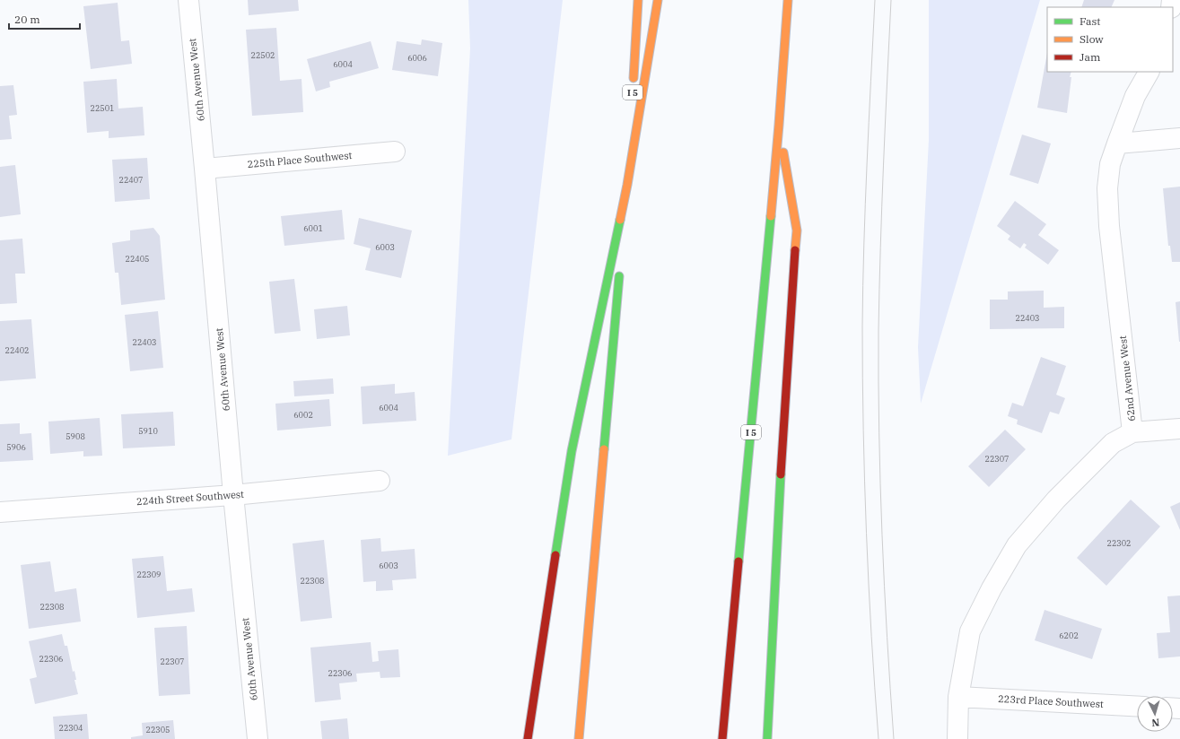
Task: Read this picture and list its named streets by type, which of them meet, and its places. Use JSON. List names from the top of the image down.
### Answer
{
  "streets": {
    "highway": ["I 5"],
    "street": [
      "60th Avenue West",
      "225th Place Southwest",
      "62nd Avenue West",
      "224th Street Southwest",
      "223rd Place Southwest"
    ]
  },
  "crossings": [
    ["60th Avenue West", "225th Place Southwest"],
    ["60th Avenue West", "224th Street Southwest"],
    ["62nd Avenue West", "223rd Place Southwest"]
  ],
  "house_numbers": [
    "22502",
    "6006",
    "6004",
    "22501",
    "22407",
    "6001",
    "6003",
    "22405",
    "22403",
    "22403",
    "22402",
    "6004",
    "6002",
    "5910",
    "5908",
    "5906",
    "22307",
    "22302",
    "6003",
    "22309",
    "22308",
    "22308",
    "6202",
    "22306",
    "22307",
    "22306",
    "22304",
    "22305"
  ],
  "legend": ["Fast", "Slow", "Jam"],
  "scale_bar": "20 m",
  "north": "bottom"
}
